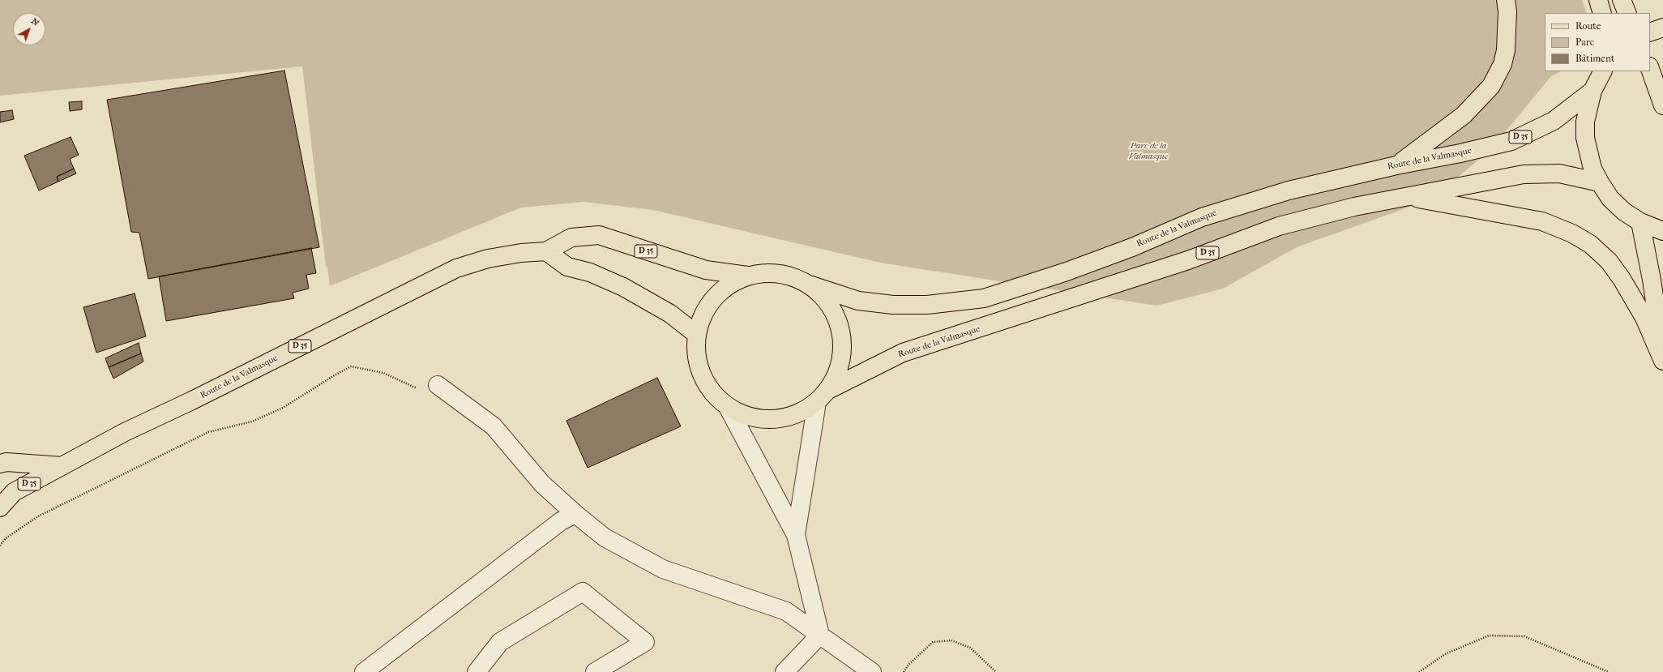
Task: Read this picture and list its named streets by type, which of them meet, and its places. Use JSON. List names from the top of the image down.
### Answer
{
  "streets": {
    "main road": ["D 35", "Route de la Valmasque"]
  },
  "crossings": [
    ["D 35", "Route de la Valmasque"]
  ],
  "parks": ["Parc de la Valmasque"],
  "legend": ["Route", "Parc", "Bâtiment"],
  "north": "top right"
}
